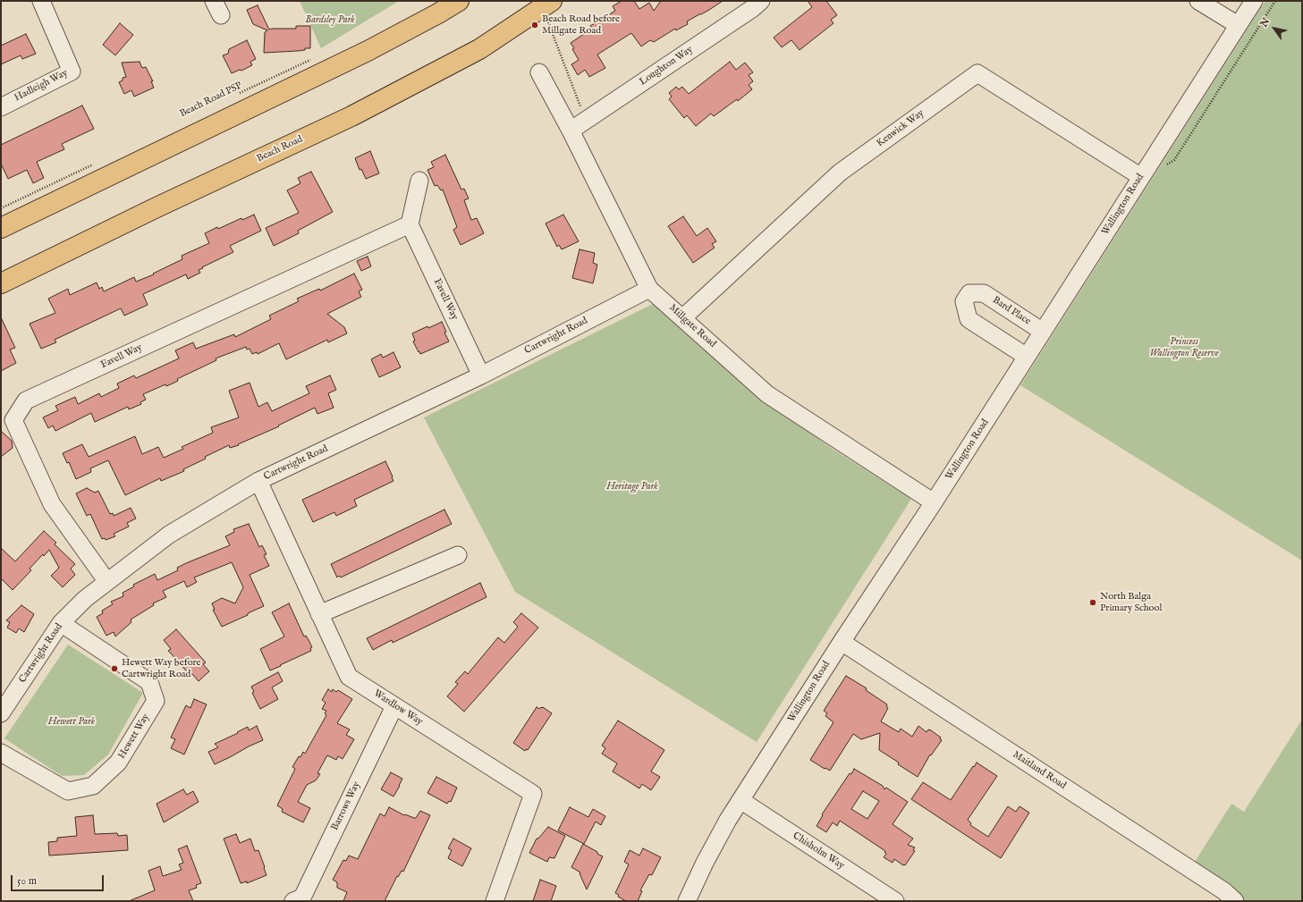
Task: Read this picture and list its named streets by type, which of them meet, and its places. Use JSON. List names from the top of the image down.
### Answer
{
  "streets": {
    "main road": ["Beach Road"],
    "street": [
      "Loughton Way",
      "Hadleigh Way",
      "Kenwick Way",
      "Wallington Road",
      "Favell Way",
      "Bard Place",
      "Millgate Road",
      "Cartwright Road",
      "Wardlow Way",
      "Hewett Way",
      "Maitland Road",
      "Barrows Way",
      "Chisholm Way"
    ],
    "path": ["Beach Road PSP"]
  },
  "crossings": [
    ["Loughton Way", "Millgate Road"],
    ["Kenwick Way", "Wallington Road"],
    ["Kenwick Way", "Millgate Road"],
    ["Wallington Road", "Bard Place"],
    ["Wallington Road", "Millgate Road"],
    ["Wallington Road", "Maitland Road"],
    ["Wallington Road", "Chisholm Way"],
    ["Favell Way", "Cartwright Road"],
    ["Millgate Road", "Cartwright Road"],
    ["Cartwright Road", "Wardlow Way"],
    ["Cartwright Road", "Hewett Way"],
    ["Wardlow Way", "Barrows Way"]
  ],
  "parks": [
    "Bardsley Park",
    "Princess Wallington Reserve",
    "Heritage Park",
    "Hewett Park"
  ],
  "places": ["Beach Road before Millgate Road", "North Balga Primary School", "Hewett Way before Cartwright Road"],
  "scale_bar": "50 m",
  "north": "top left"
}
